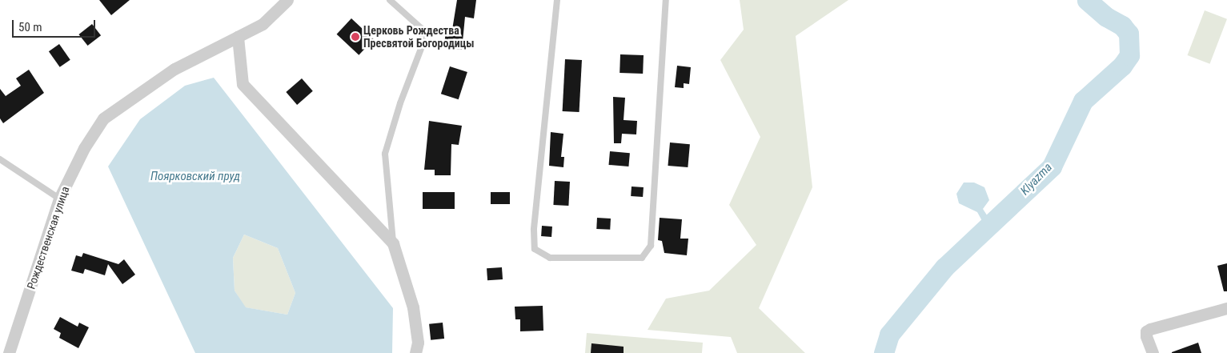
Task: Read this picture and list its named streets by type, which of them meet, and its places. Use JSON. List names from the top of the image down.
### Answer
{
  "streets": {
    "street": ["Рождественская улица"]
  },
  "water": ["Поярковский пруд", "Klyazma"],
  "places": ["Церковь Рождества Пресвятой Богородицы"],
  "scale_bar": "50 m"
}
